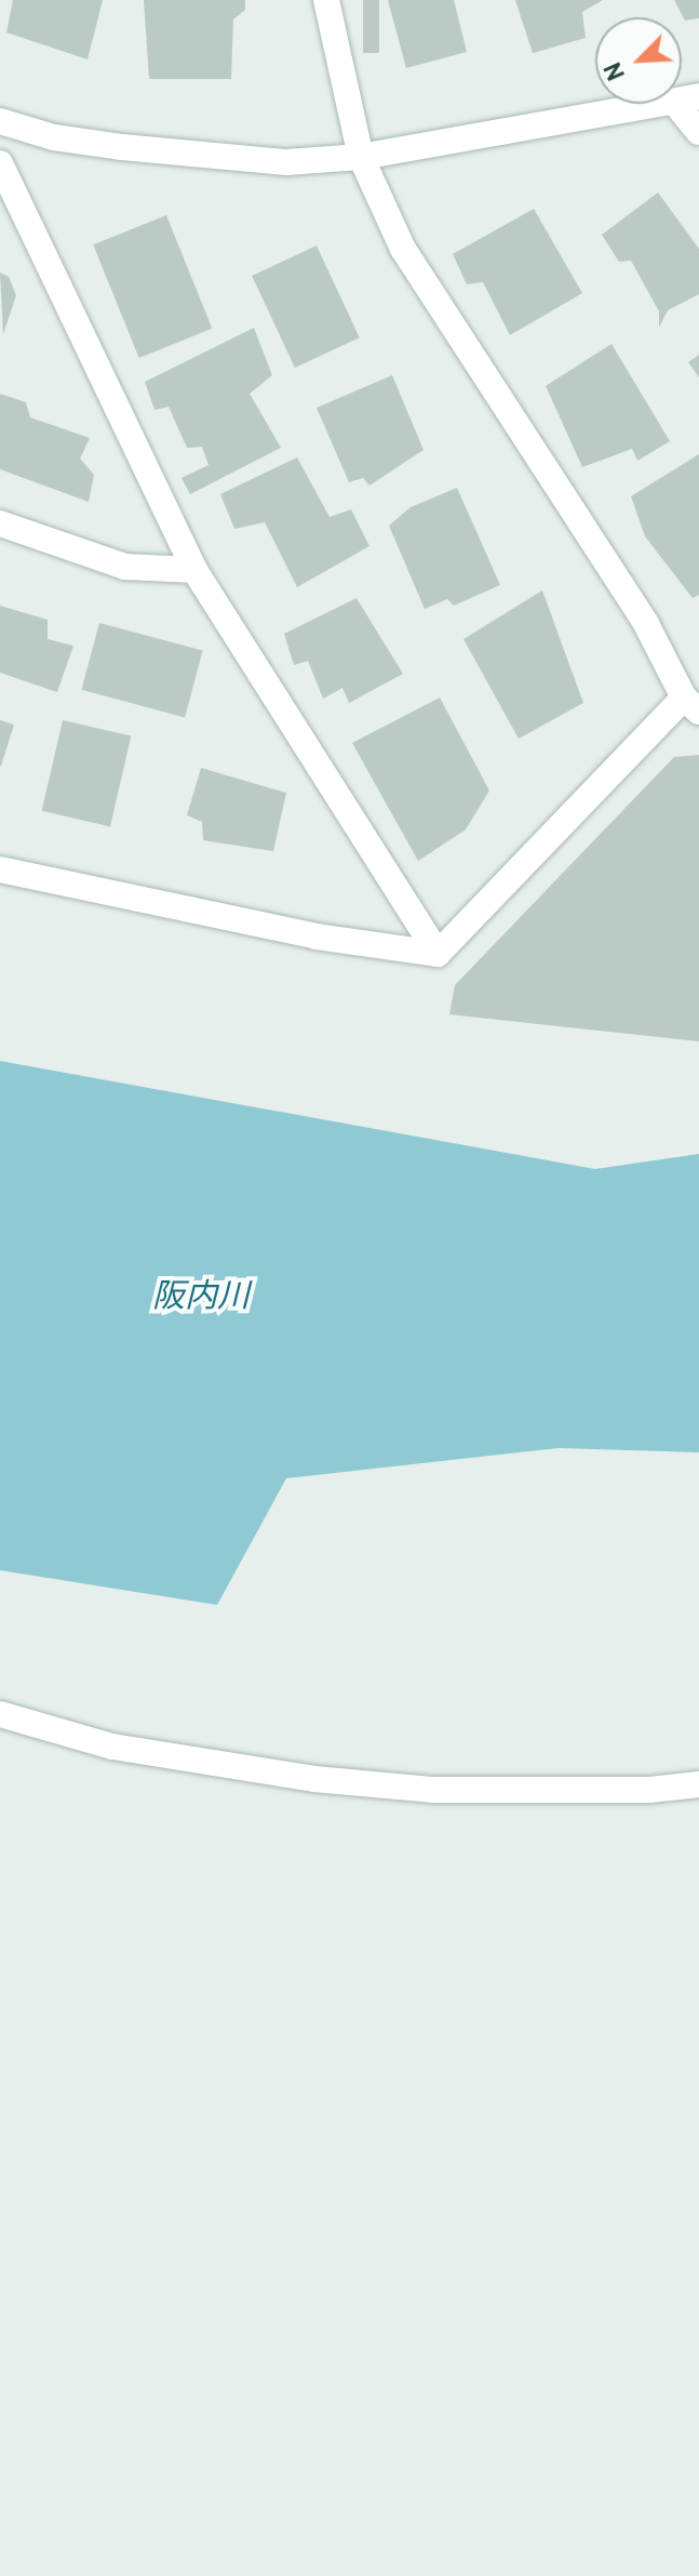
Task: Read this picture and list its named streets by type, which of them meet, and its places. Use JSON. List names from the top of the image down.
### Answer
{
  "water": ["阪内川"],
  "north": "bottom left"
}
